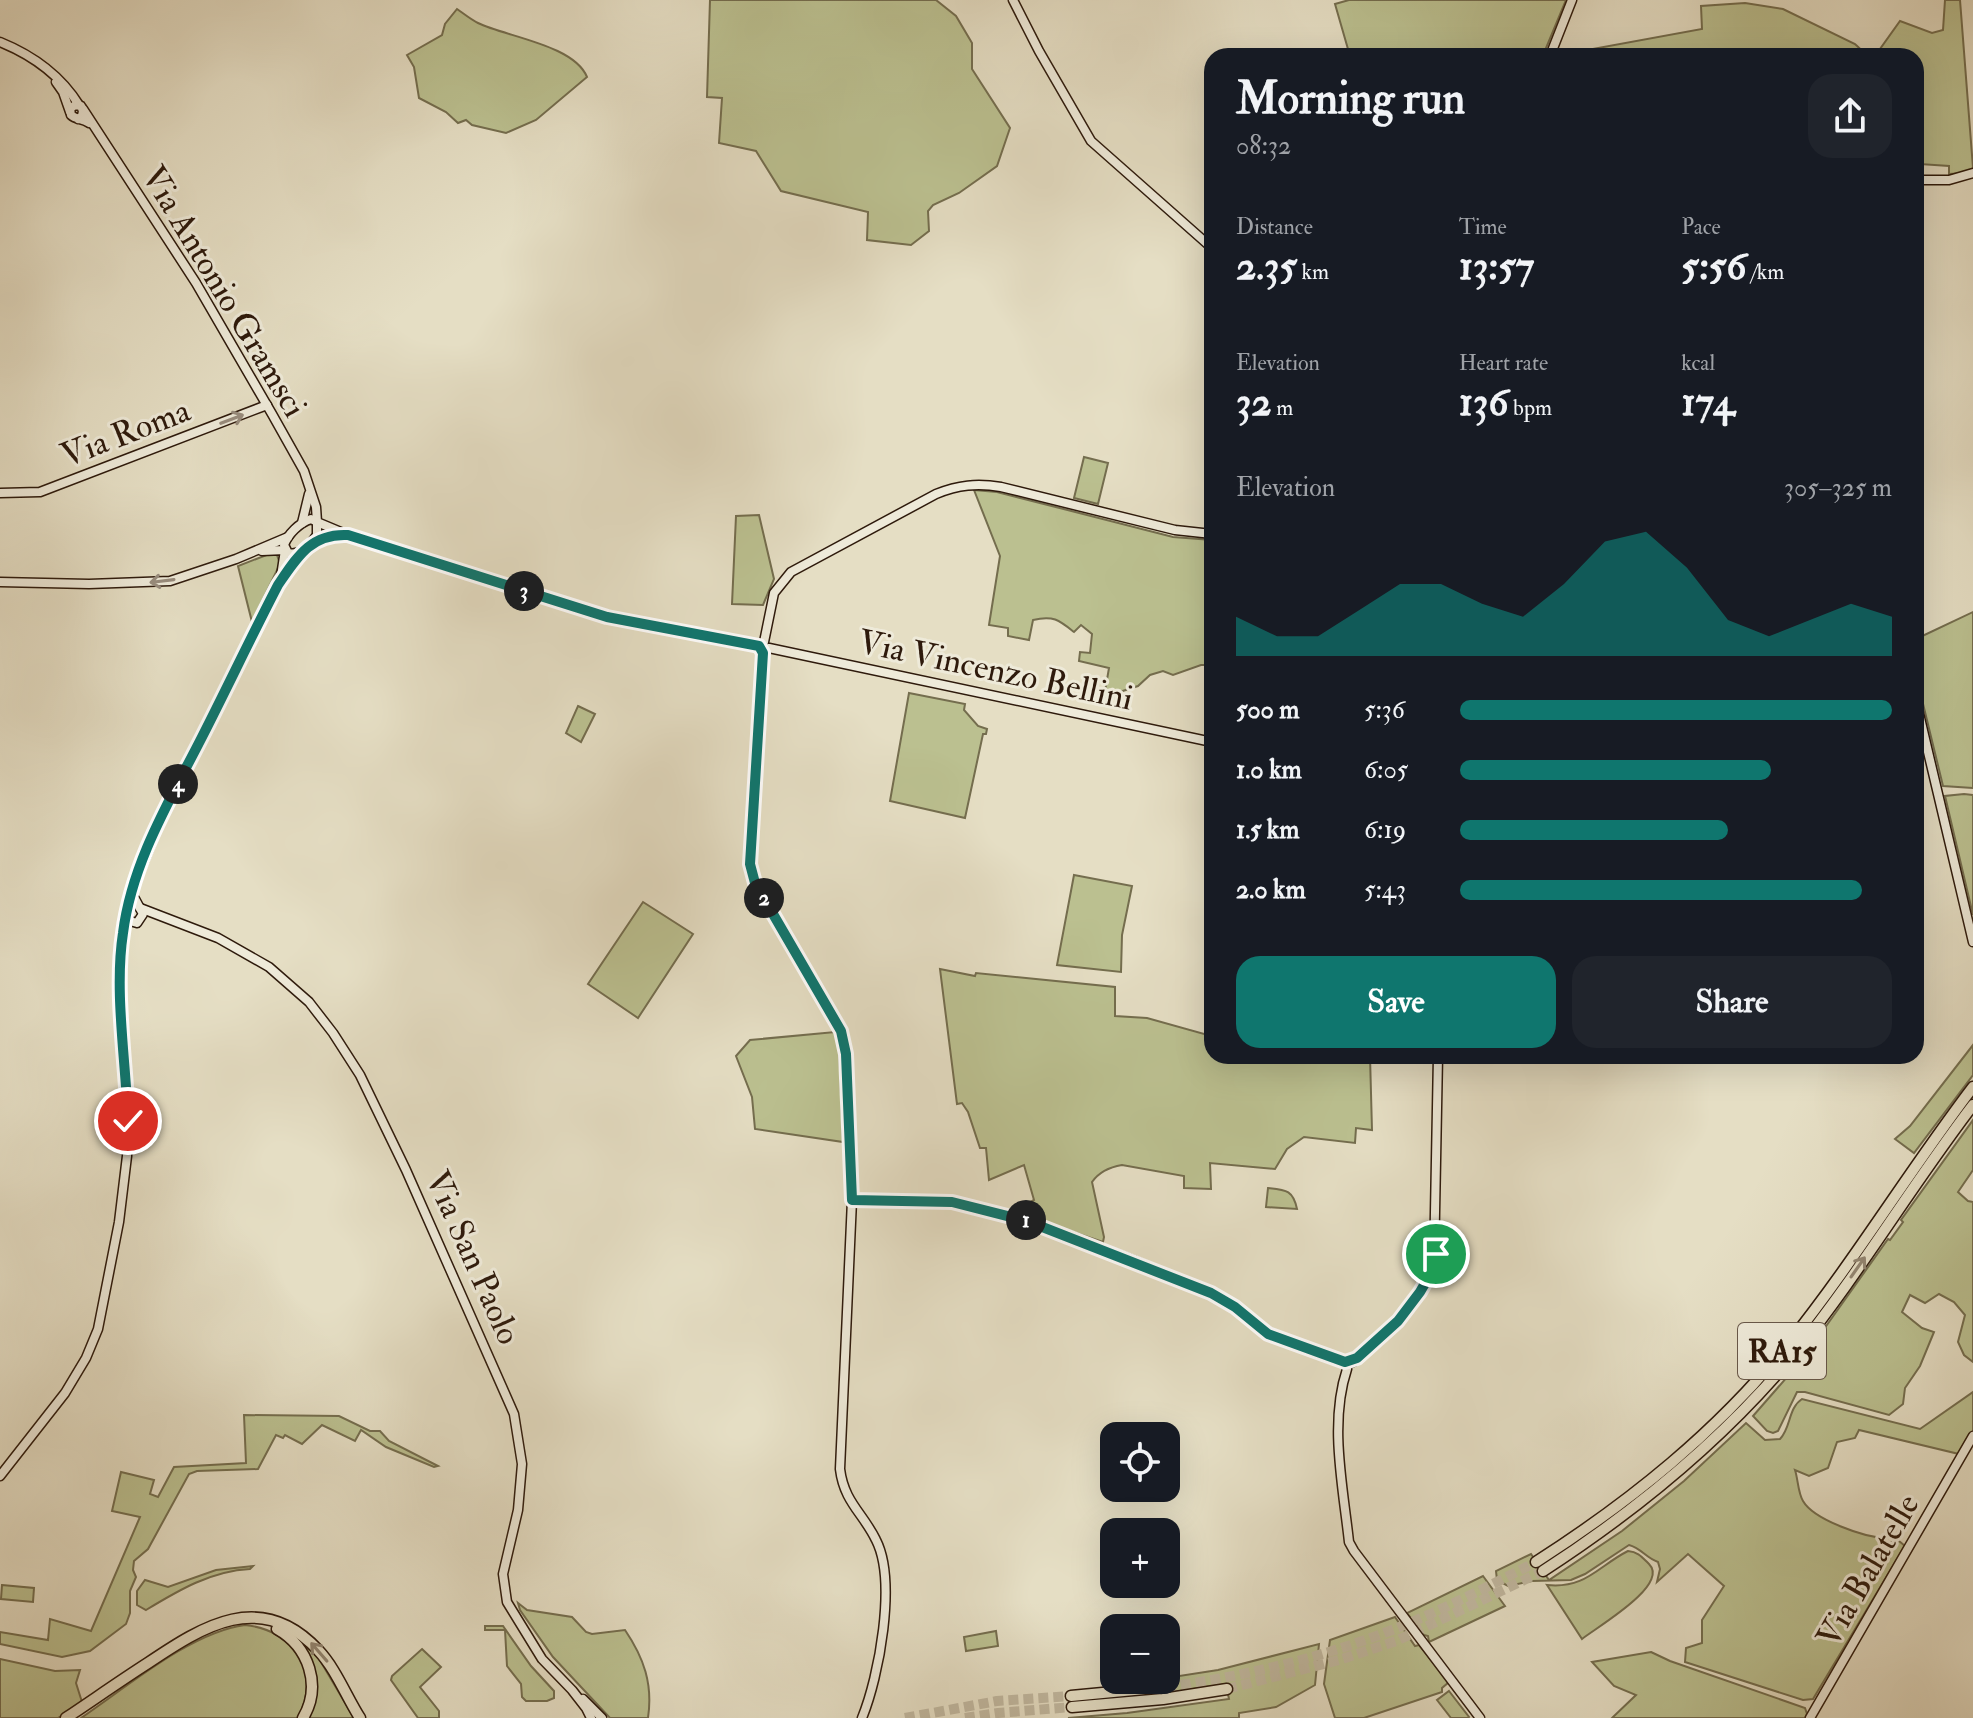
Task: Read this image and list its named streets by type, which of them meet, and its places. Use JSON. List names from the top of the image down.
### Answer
{
  "streets": {
    "highway": ["RA15"],
    "main road": [
      "Via Antonio Gramsci",
      "Via Roma",
      "Via Vincenzo Bellini",
      "Via San Paolo",
      "Via Balatelle"
    ]
  },
  "crossings": [
    ["Via Antonio Gramsci", "Via Roma"],
    ["Via Antonio Gramsci", "Via Vincenzo Bellini"]
  ],
  "one_way": ["Via Roma"],
  "page": {
    "heading": ["Morning run", "08:32"],
    "stats": [
      ["Distance", "2.35 km"],
      ["Time", "13:57"],
      ["Pace", "5:56 /km"],
      ["Elevation", "32 m"],
      ["Heart rate", "136 bpm"],
      ["kcal", "174"]
    ],
    "chart": ["Elevation", "305–325 m"],
    "pins": [
      "3",
      "4",
      "2",
      "1"
    ],
    "list": [
      {
        "name": "500 m",
        "note": "5:36"
      },
      {
        "name": "1.0 km",
        "note": "6:05"
      },
      {
        "name": "1.5 km",
        "note": "6:19"
      },
      {
        "name": "2.0 km",
        "note": "5:43"
      }
    ],
    "buttons": ["Save", "Share"],
    "map_buttons": ["+", "−"]
  }
}
